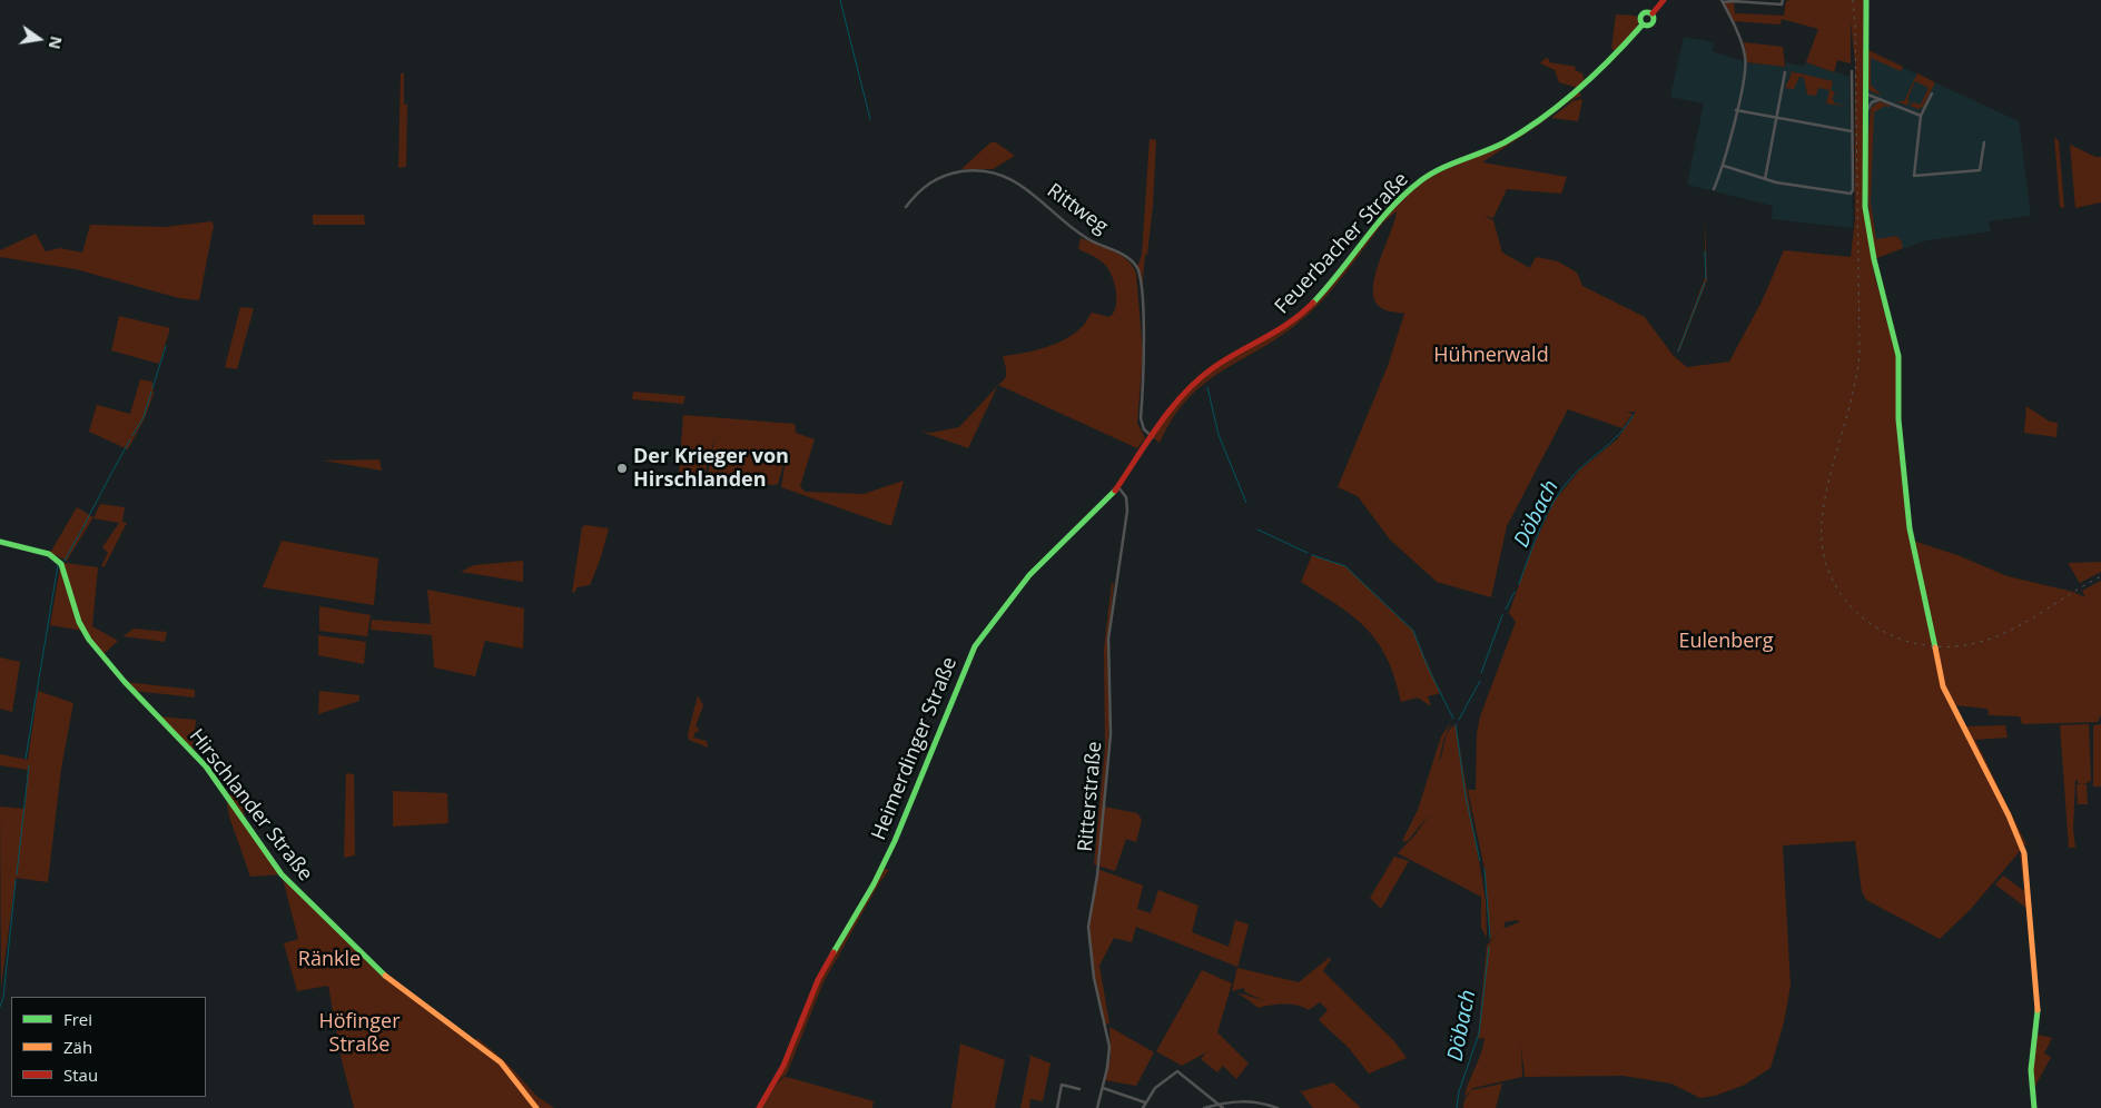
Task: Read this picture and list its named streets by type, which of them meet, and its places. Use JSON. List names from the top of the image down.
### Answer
{
  "streets": {
    "main road": ["Feuerbacher Straße", "Heimerdinger Straße", "Hirschlander Straße"],
    "street": ["Rittweg", "Ritterstraße"]
  },
  "crossings": [
    ["Rittweg", "Feuerbacher Straße"],
    ["Rittweg", "Heimerdinger Straße"],
    ["Feuerbacher Straße", "Heimerdinger Straße"],
    ["Heimerdinger Straße", "Ritterstraße"]
  ],
  "water": ["Döbach"],
  "parks": [
    "Hühnerwald",
    "Eulenberg",
    "Ränkle",
    "Höfinger Straße"
  ],
  "places": ["Der Krieger von Hirschlanden"],
  "legend": ["Frei", "Zäh", "Stau"],
  "north": "right"
}
